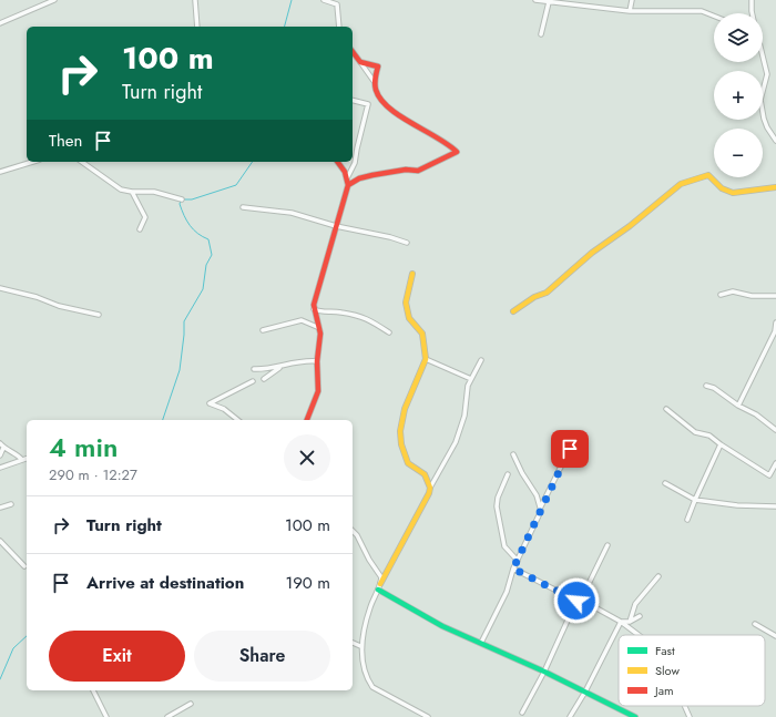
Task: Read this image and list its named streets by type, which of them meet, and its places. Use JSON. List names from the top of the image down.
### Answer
{
  "legend": ["Fast", "Slow", "Jam"],
  "page": {
    "map_buttons": ["+", "−"],
    "turn": ["100 m", "Turn right"],
    "then": "Then",
    "heading": ["4 min", "290 m · 12:27"],
    "list": [
      {
        "name": "Turn right",
        "value": "100 m"
      },
      {
        "name": "Arrive at destination",
        "value": "190 m"
      }
    ],
    "buttons": ["Exit", "Share"]
  }
}
